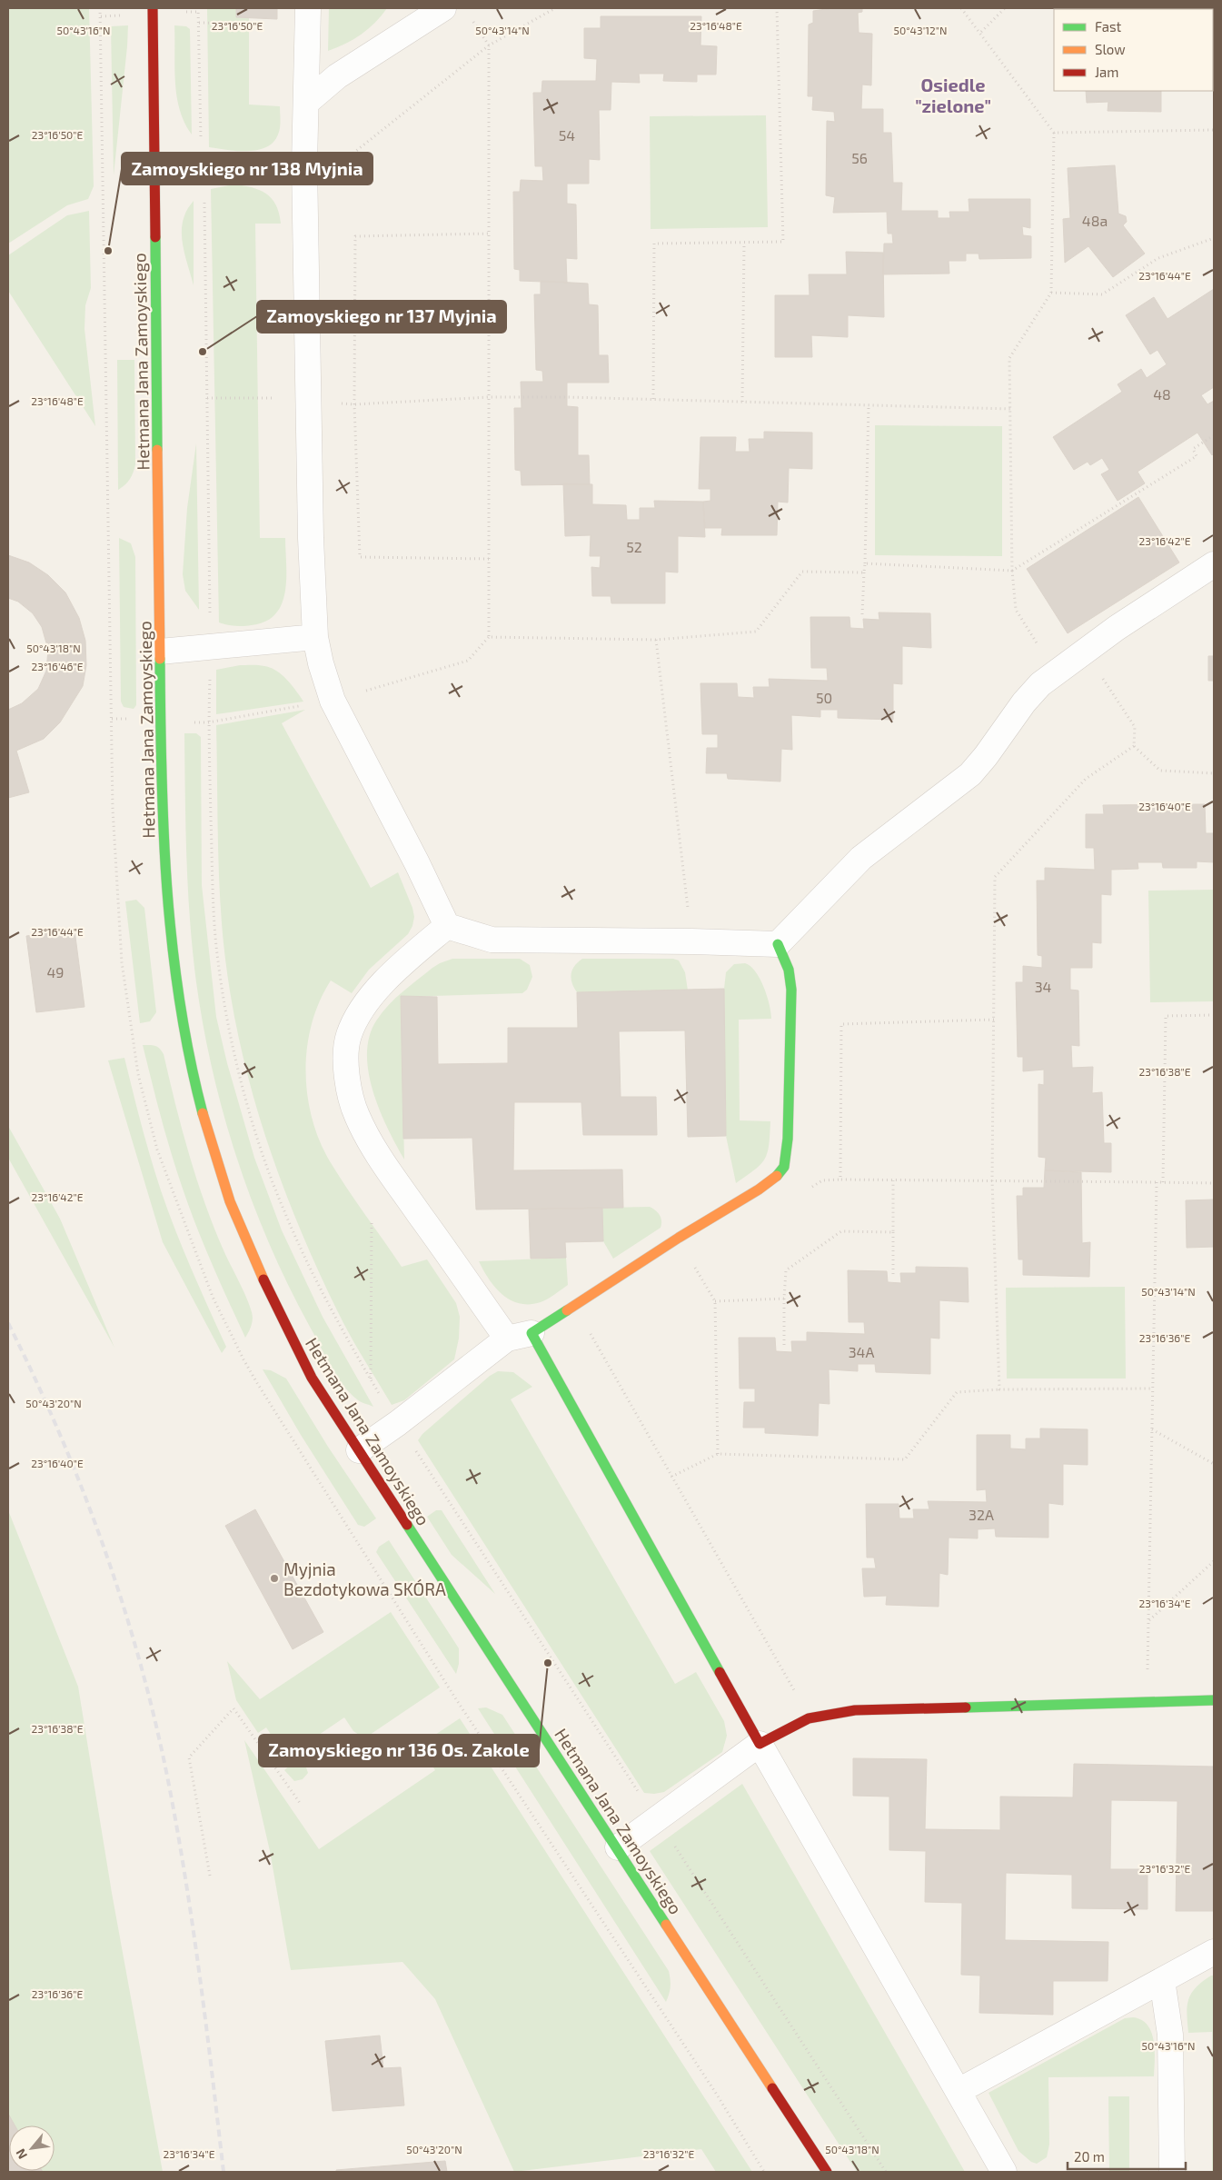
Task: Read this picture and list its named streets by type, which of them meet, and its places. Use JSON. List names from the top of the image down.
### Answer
{
  "streets": {
    "street": ["Hetmana Jana Zamoyskiego"]
  },
  "districts": ["Osiedle \"zielone\""],
  "places": [
    "Zamoyskiego nr 138 Myjnia",
    "Zamoyskiego nr 137 Myjnia",
    "Myjnia Bezdotykowa SKÓRA",
    "Zamoyskiego nr 136 Os. Zakole"
  ],
  "house_numbers": [
    "54",
    "56",
    "48a",
    "48",
    "52",
    "50",
    "49",
    "34",
    "34A",
    "32A"
  ],
  "legend": ["Fast", "Slow", "Jam"],
  "scale_bar": "20 m",
  "north": "bottom left",
  "coordinates": [
    "23°16'50\"E",
    "23°16'48\"E",
    "50°43'16\"N",
    "50°43'14\"N",
    "50°43'12\"N",
    "23°16'44\"E",
    "23°16'42\"E",
    "50°43'18\"N",
    "23°16'46\"E",
    "23°16'40\"E",
    "23°16'38\"E",
    "23°16'36\"E",
    "50°43'20\"N",
    "23°16'34\"E",
    "23°16'32\"E"
  ]
}
